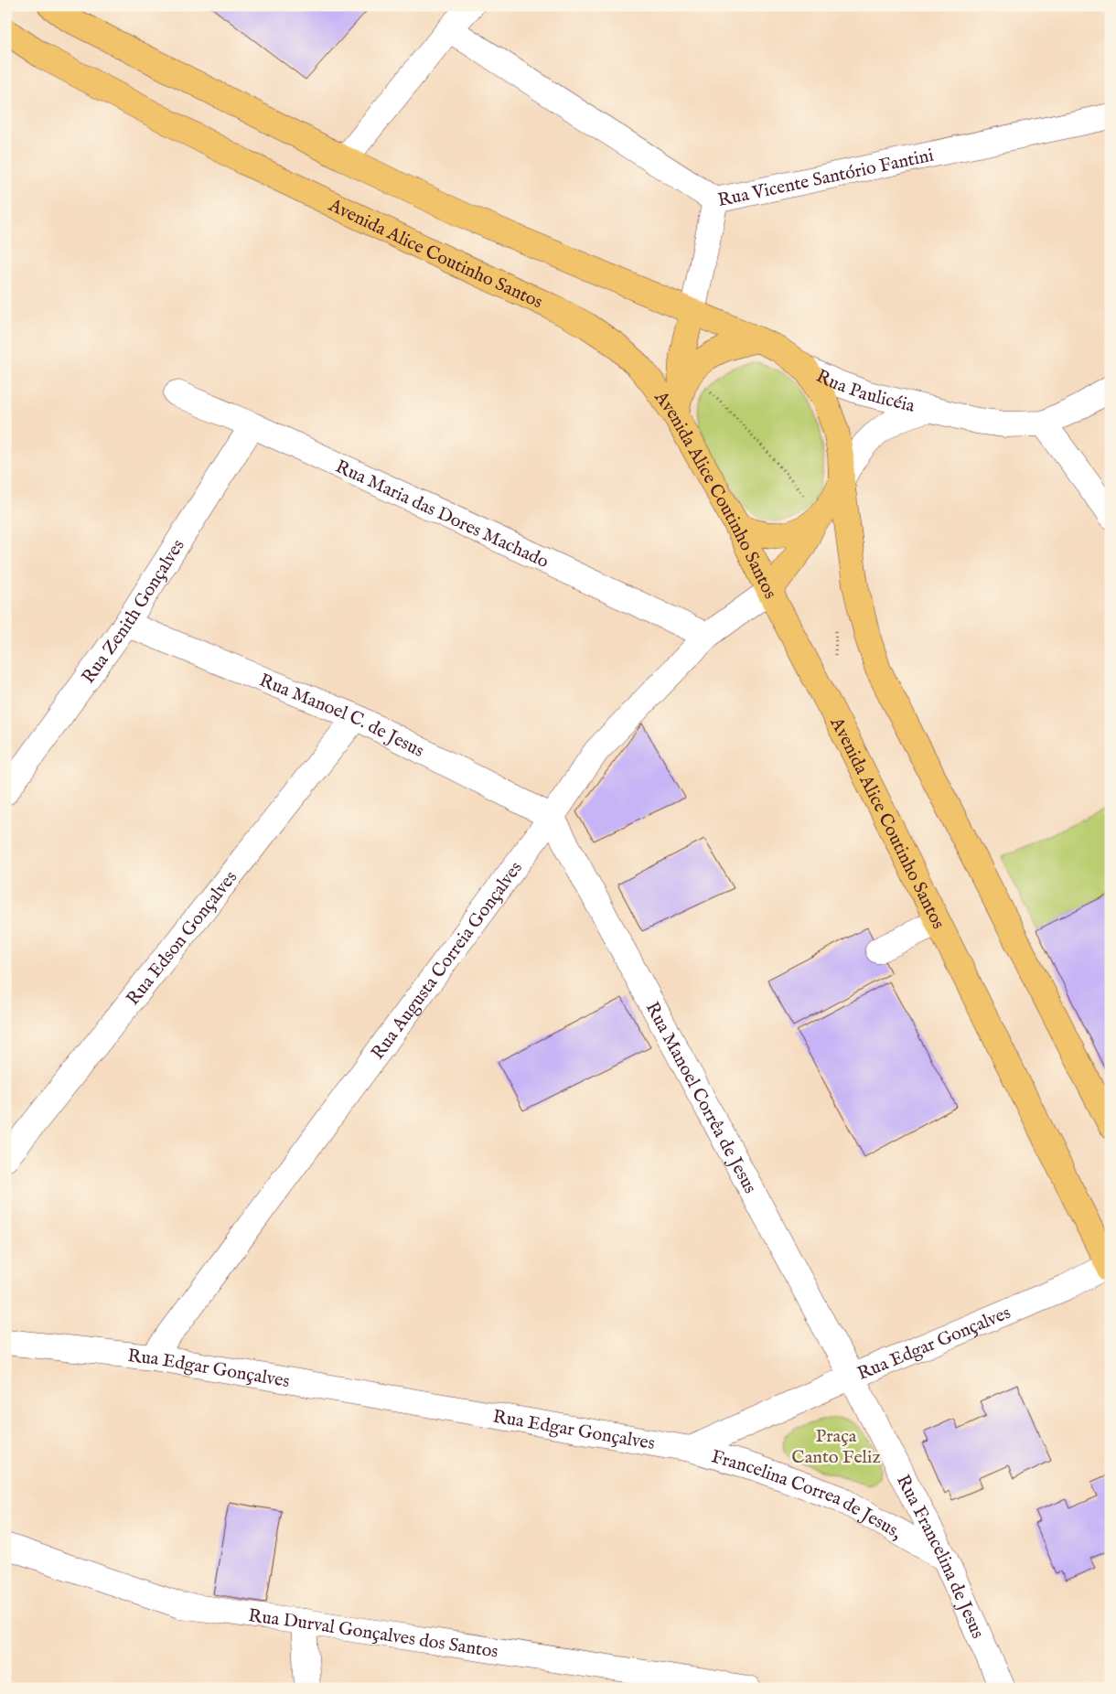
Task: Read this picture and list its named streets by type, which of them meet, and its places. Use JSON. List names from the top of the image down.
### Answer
{
  "streets": {
    "main road": ["Avenida Alice Coutinho Santos"],
    "street": [
      "Rua Vicente Santório Fantini",
      "Rua Paulicéia",
      "Rua Maria das Dores Machado",
      "Rua Zenith Gonçalves",
      "Rua Manoel C. de Jesus",
      "Rua Edson Gonçalves",
      "Rua Augusta Correia Gonçalves",
      "Rua Manoel Corrêa de Jesus",
      "Rua Edgar Gonçalves",
      "Francelina Correa de Jesus,",
      "Rua Francelina de Jesus",
      "Rua Durval Gonçalves dos Santos"
    ]
  },
  "crossings": [
    ["Avenida Alice Coutinho Santos", "Rua Augusta Correia Gonçalves"],
    ["Avenida Alice Coutinho Santos", "Rua Edgar Gonçalves"],
    ["Rua Maria das Dores Machado", "Rua Zenith Gonçalves"],
    ["Rua Maria das Dores Machado", "Rua Augusta Correia Gonçalves"],
    ["Rua Zenith Gonçalves", "Rua Manoel C. de Jesus"],
    ["Rua Manoel C. de Jesus", "Rua Edson Gonçalves"],
    ["Rua Manoel C. de Jesus", "Rua Augusta Correia Gonçalves"],
    ["Rua Manoel C. de Jesus", "Rua Manoel Corrêa de Jesus"],
    ["Rua Augusta Correia Gonçalves", "Rua Manoel Corrêa de Jesus"],
    ["Rua Augusta Correia Gonçalves", "Rua Edgar Gonçalves"],
    ["Rua Manoel Corrêa de Jesus", "Rua Edgar Gonçalves"],
    ["Rua Manoel Corrêa de Jesus", "Rua Francelina de Jesus"],
    ["Rua Edgar Gonçalves", "Francelina Correa de Jesus,"],
    ["Rua Edgar Gonçalves", "Rua Francelina de Jesus"],
    ["Francelina Correa de Jesus,", "Rua Francelina de Jesus"]
  ],
  "parks": ["Praça Canto Feliz"]
}
